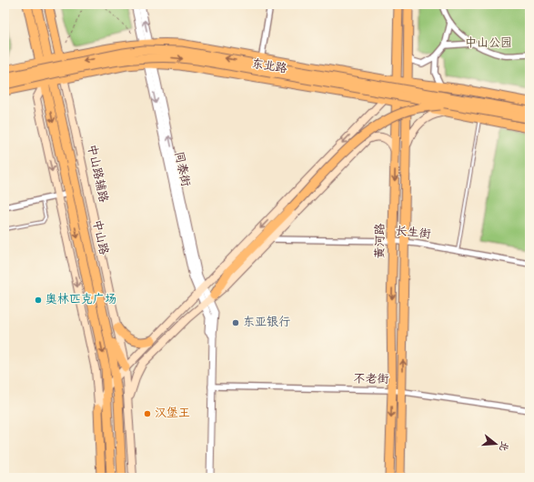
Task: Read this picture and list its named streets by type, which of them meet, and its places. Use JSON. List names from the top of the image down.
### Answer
{
  "streets": {
    "main road": [
      "东北路",
      "中山路辅路",
      "中山路",
      "黄河路"
    ],
    "street": ["同泰街", "长生街", "不老街"]
  },
  "crossings": [
    ["东北路", "同泰街"],
    ["东北路", "中山路辅路"],
    ["东北路", "中山路"],
    ["东北路", "黄河路"],
    ["同泰街", "不老街"],
    ["长生街", "黄河路"],
    ["黄河路", "不老街"]
  ],
  "parks": ["中山公园"],
  "places": ["奥林匹克广场", "东亚银行", "汉堡王"],
  "north": "right"
}
